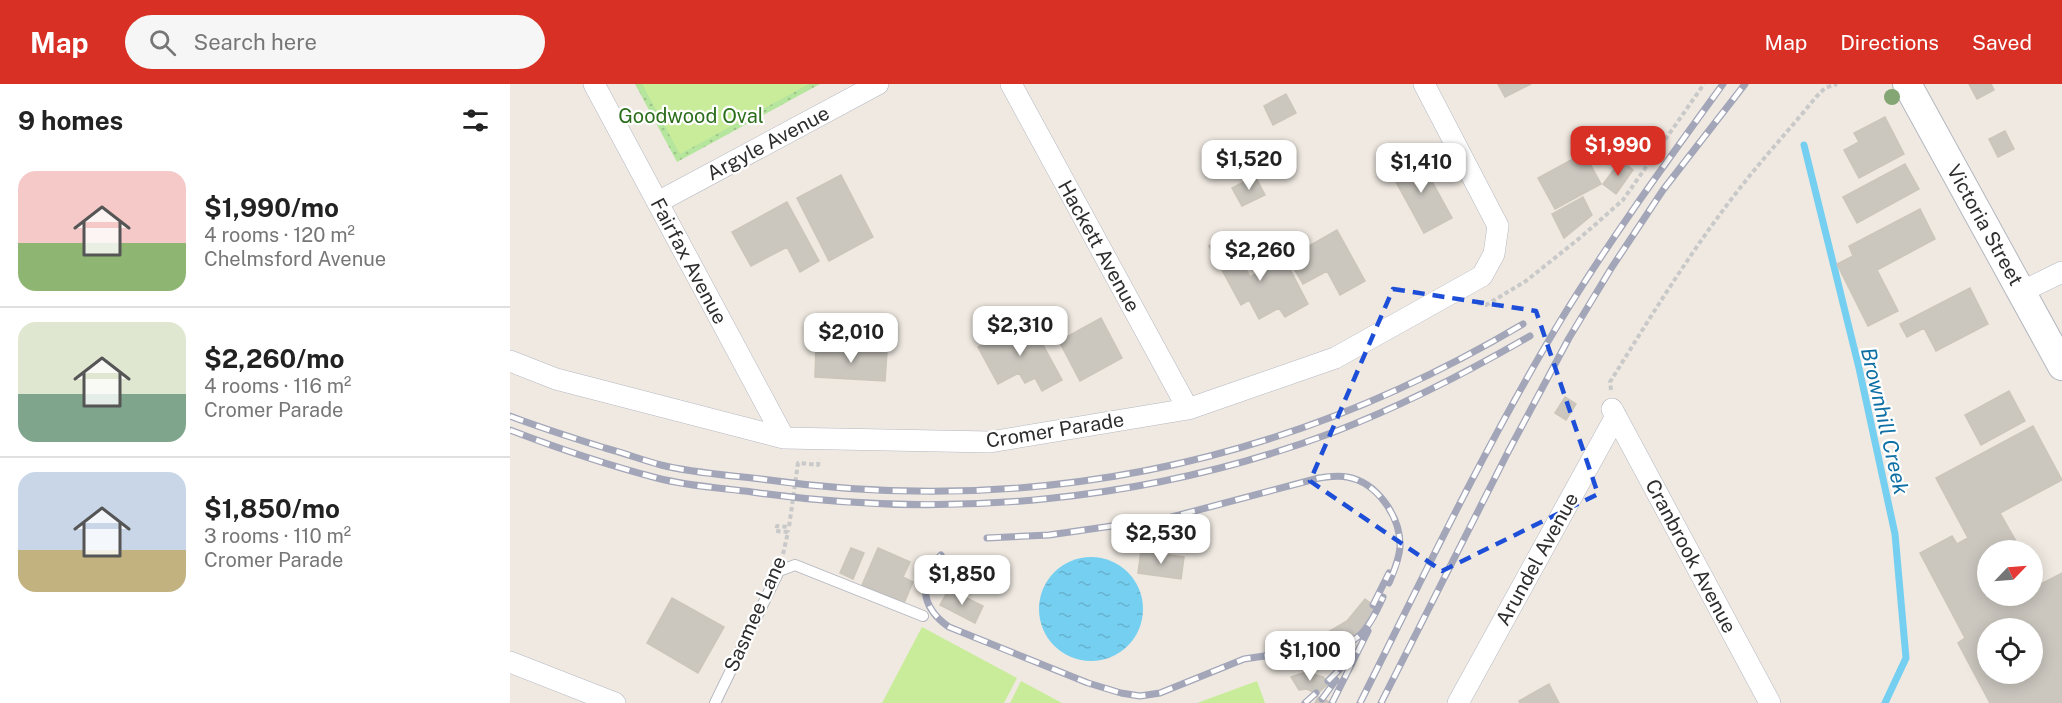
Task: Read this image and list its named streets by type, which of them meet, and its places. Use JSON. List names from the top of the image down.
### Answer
{
  "streets": {
    "street": [
      "Argyle Avenue",
      "Victoria Street",
      "Hackett Avenue",
      "Fairfax Avenue",
      "Cromer Parade",
      "Cranbrook Avenue",
      "Arundel Avenue"
    ],
    "lane": ["Sasmee Lane"]
  },
  "crossings": [
    ["Argyle Avenue", "Fairfax Avenue"],
    ["Hackett Avenue", "Cromer Parade"],
    ["Fairfax Avenue", "Cromer Parade"],
    ["Cromer Parade", "Sasmee Lane"],
    ["Cranbrook Avenue", "Arundel Avenue"]
  ],
  "water": ["Brownhill Creek"],
  "parks": ["Goodwood Oval"],
  "north": "top right",
  "page": {
    "header": "Map",
    "search": "Search here",
    "nav": ["Map", "Directions", "Saved"],
    "heading": "9 homes",
    "price": [
      "$1,990",
      "$1,520",
      "$1,410",
      "$2,260",
      "$2,310",
      "$2,010",
      "$2,530",
      "$1,850",
      "$1,100"
    ],
    "list": [
      {
        "name": "$1,990/mo",
        "note": "4 rooms · 120 m² · Chelmsford Avenue"
      },
      {
        "name": "$2,260/mo",
        "note": "4 rooms · 116 m² · Cromer Parade"
      },
      {
        "name": "$1,850/mo",
        "note": "3 rooms · 110 m² · Cromer Parade"
      }
    ]
  }
}
